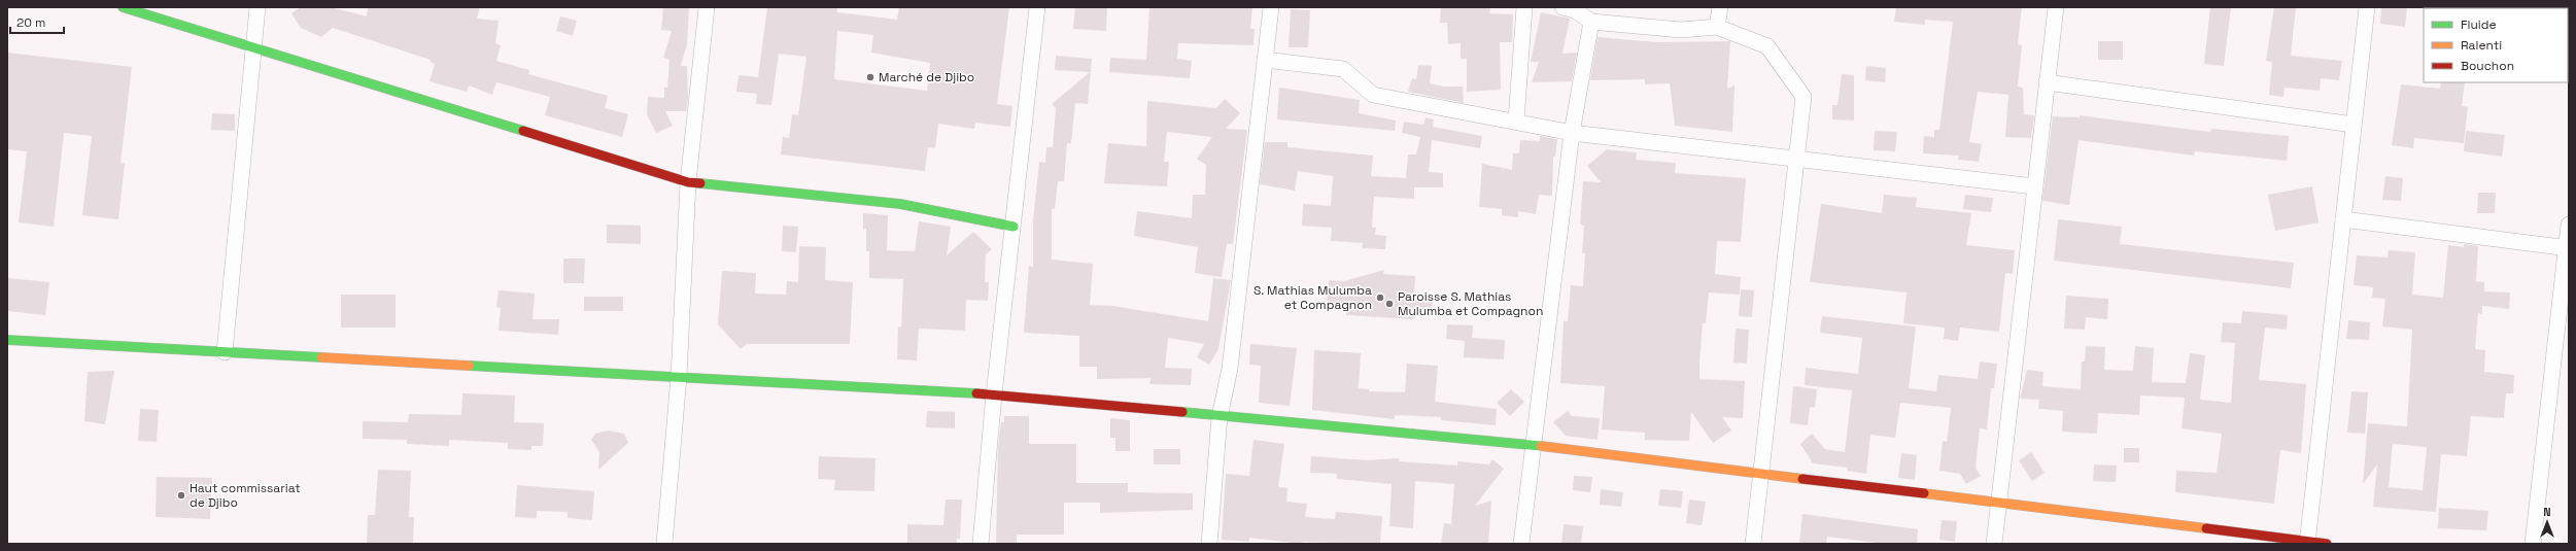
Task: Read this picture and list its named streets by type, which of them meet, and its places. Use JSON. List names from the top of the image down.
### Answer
{
  "places": [
    "Marché de Djibo",
    "S. Mathias Mulumba et Compagnon",
    "Paroisse S. Mathias Mulumba et Compagnon",
    "Haut commissariat de Djibo"
  ],
  "legend": ["Fluide", "Ralenti", "Bouchon"],
  "scale_bar": "20 m",
  "north": "top"
}
